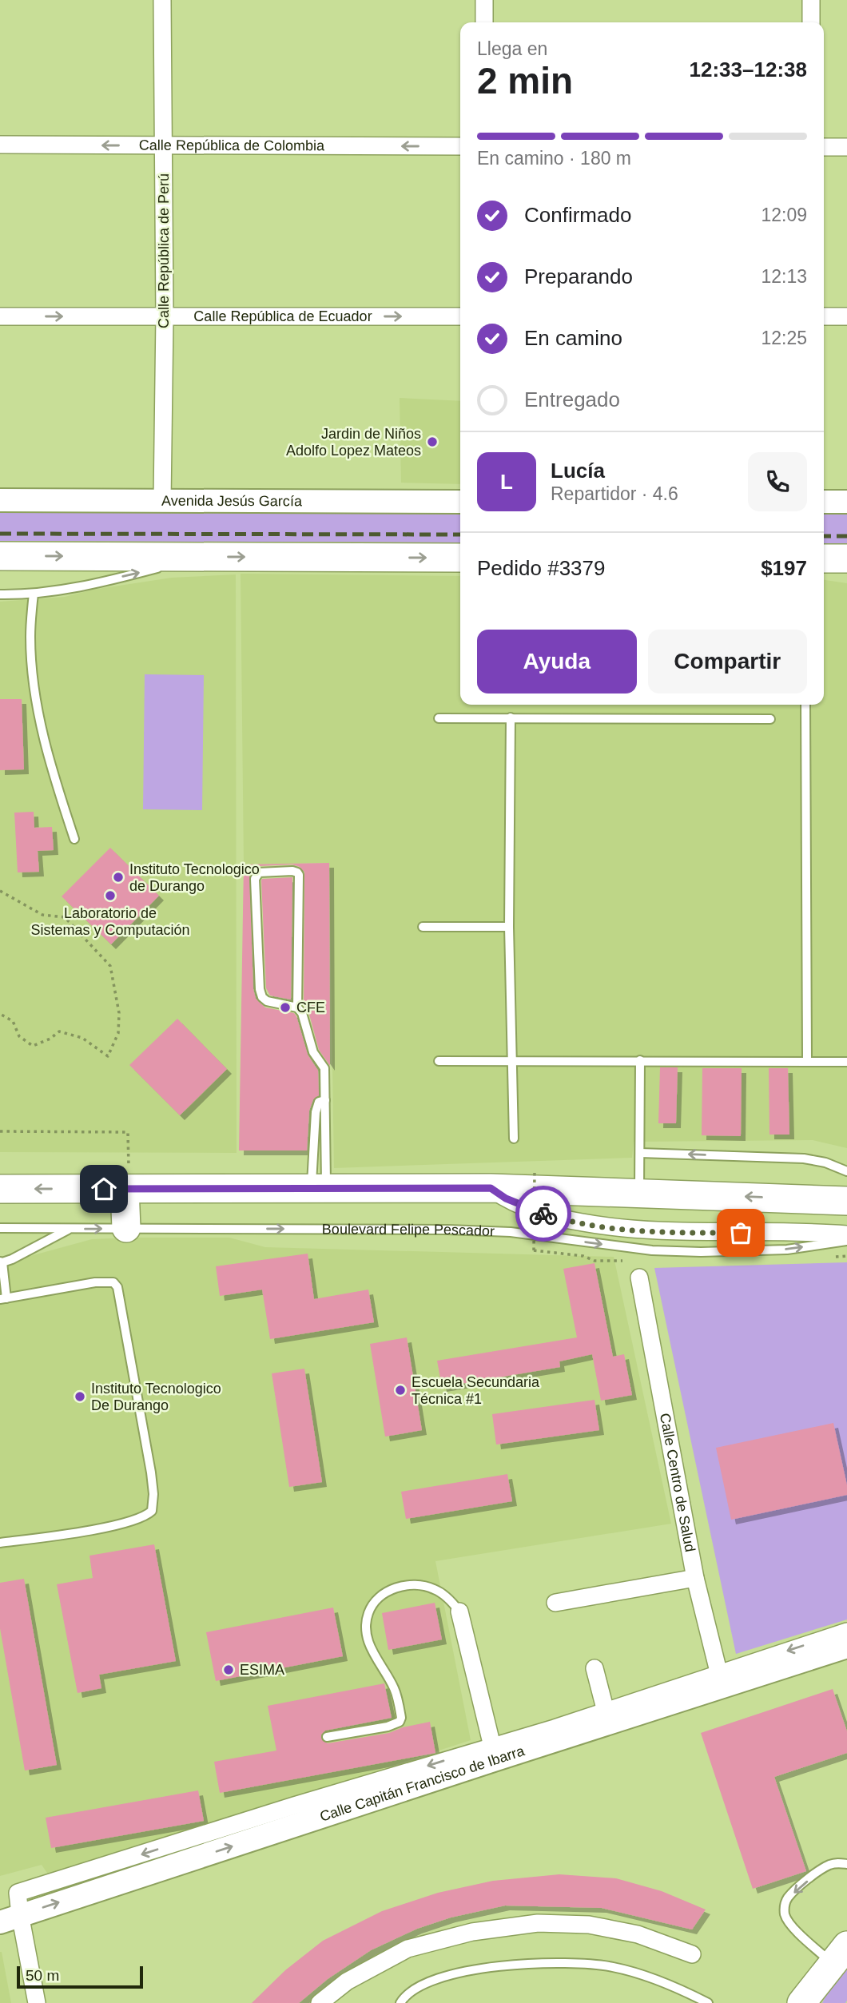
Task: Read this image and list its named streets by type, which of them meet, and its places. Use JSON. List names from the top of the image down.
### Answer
{
  "streets": {
    "street": [
      "Calle República de Colombia",
      "Calle República de Perú",
      "Calle República de Ecuador",
      "Avenida Jesús García",
      "Calle Centro de Salud",
      "Calle Capitán Francisco de Ibarra"
    ],
    "lane": ["Boulevard Felipe Pescador"]
  },
  "crossings": [
    ["Calle República de Colombia", "Calle República de Perú"],
    ["Calle República de Perú", "Calle República de Ecuador"],
    ["Calle República de Perú", "Avenida Jesús García"],
    ["Calle Centro de Salud", "Calle Capitán Francisco de Ibarra"]
  ],
  "one_way": ["Calle República de Colombia", "Calle República de Ecuador", "Boulevard Felipe Pescador"],
  "places": [
    "Jardin de Niños Adolfo Lopez Mateos",
    "Instituto Tecnologico de Durango",
    "Laboratorio de Sistemas y Computación",
    "CFE",
    "Escuela Secundaria Técnica #1",
    "Instituto Tecnologico De Durango",
    "ESIMA"
  ],
  "scale_bar": "50 m",
  "page": {
    "heading": ["2 min", "Llega en", "12:33–12:38"],
    "panel": [
      "Lucía",
      "Repartidor · 4.6",
      "Pedido #3379",
      "$197"
    ],
    "bar": "En camino · 180 m",
    "list": [
      ["Confirmado", "12:09"],
      ["Preparando", "12:13"],
      ["En camino", "12:25"],
      "Entregado"
    ],
    "round": "L",
    "buttons": ["Ayuda", "Compartir"],
    "scale": "50 m"
  }
}
